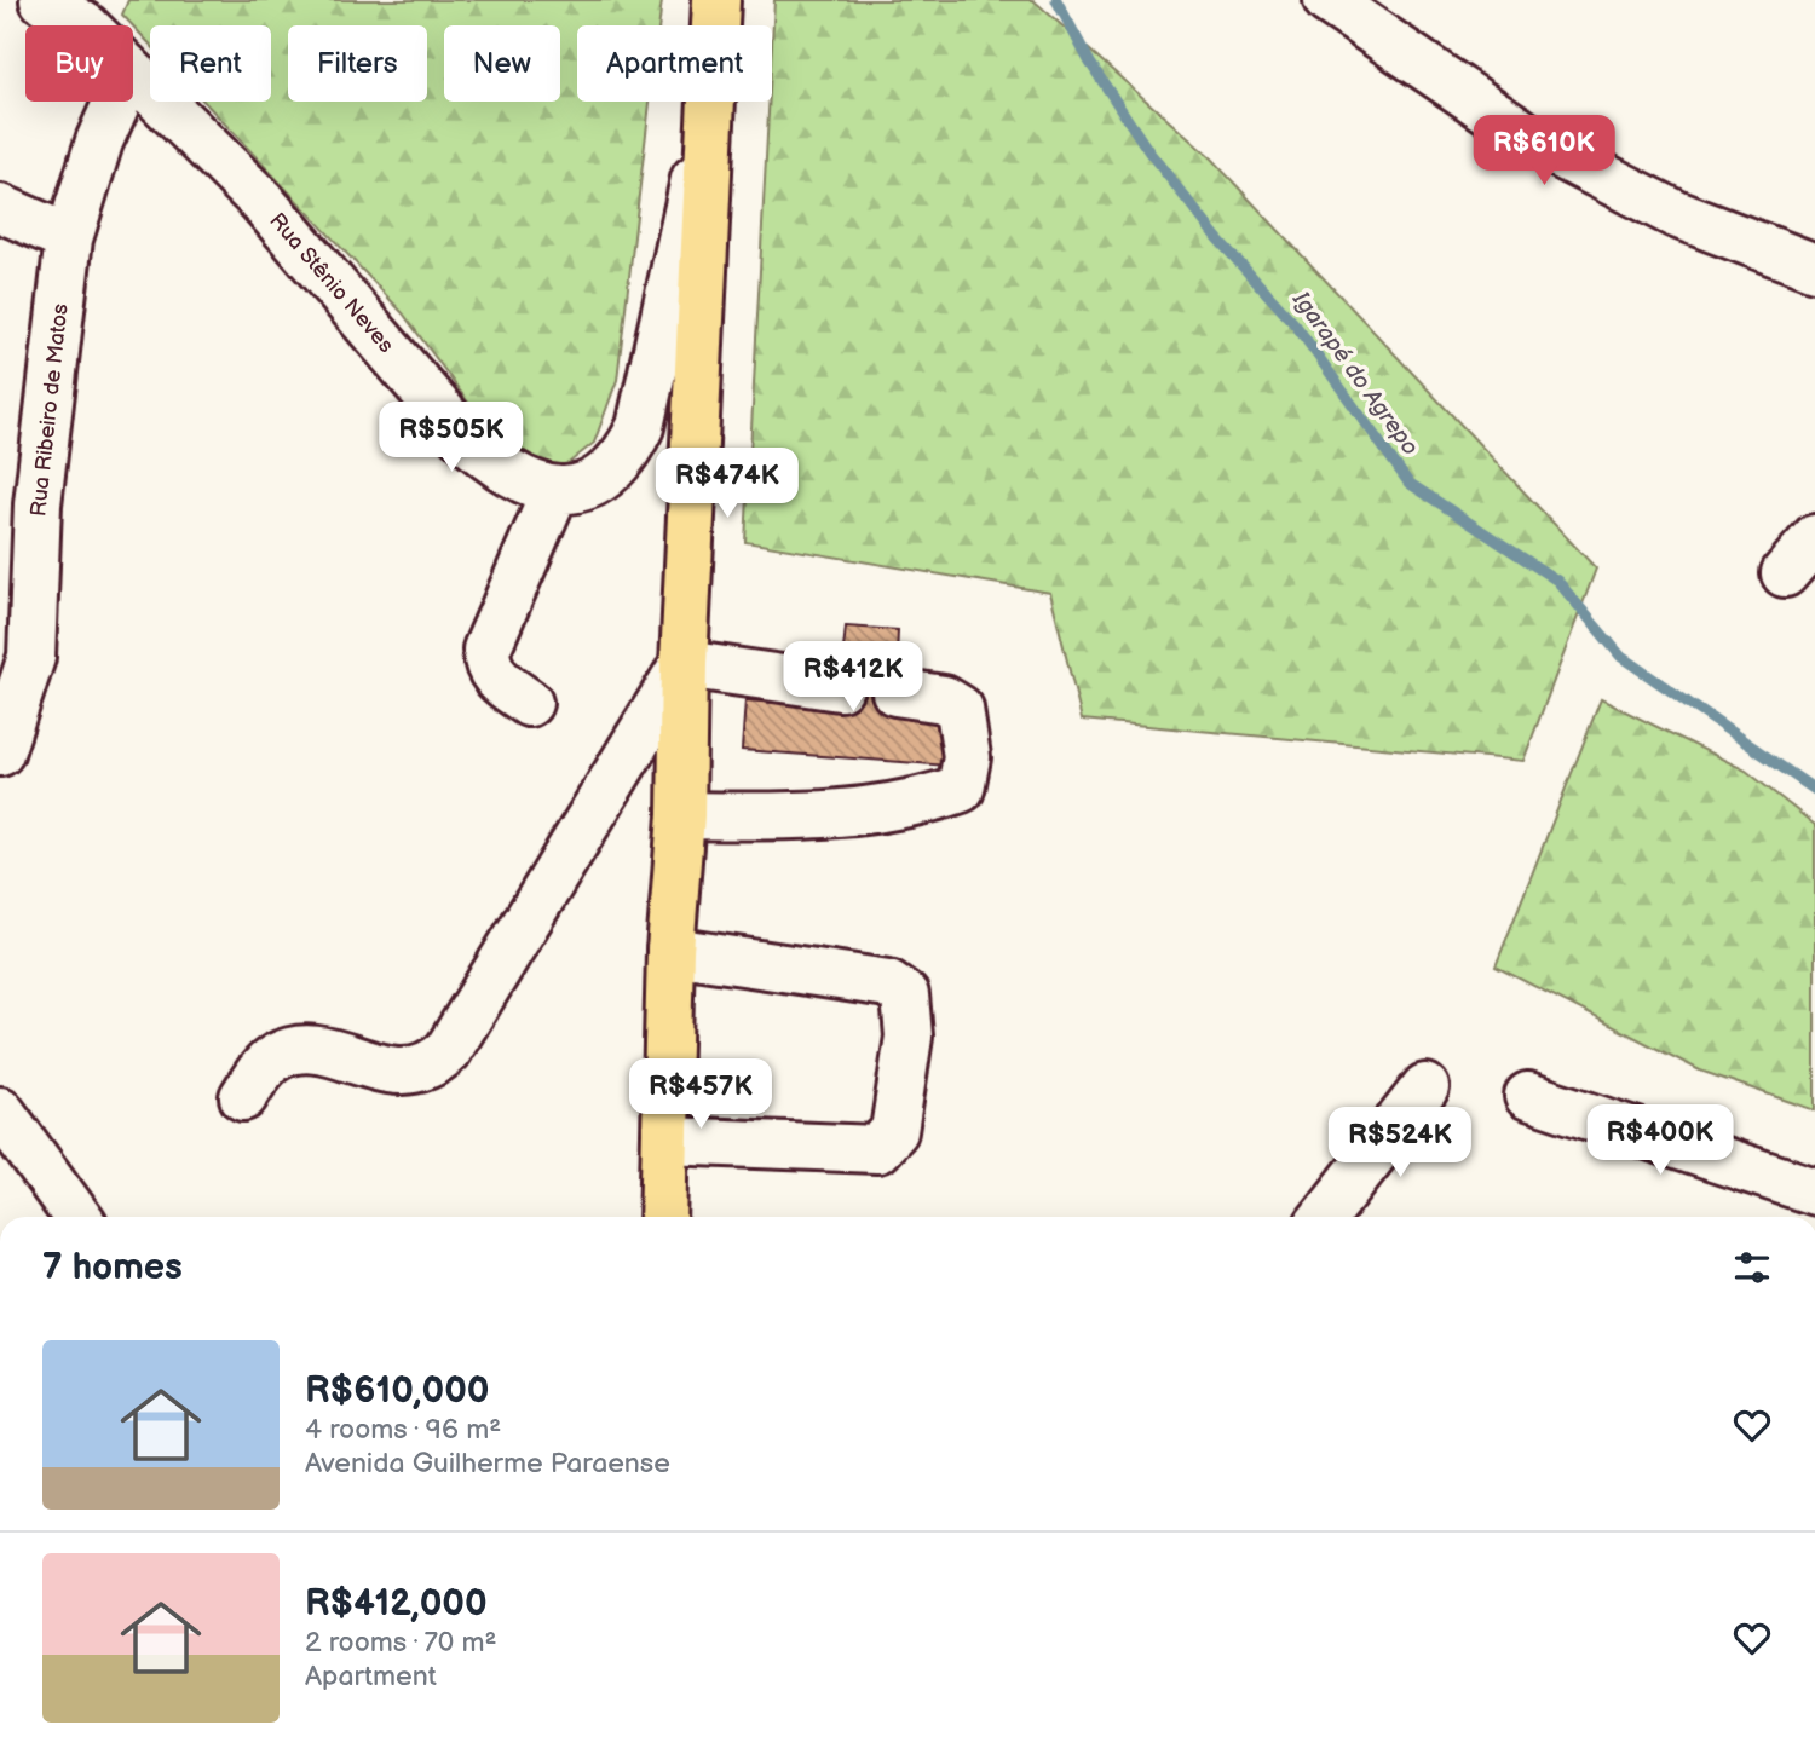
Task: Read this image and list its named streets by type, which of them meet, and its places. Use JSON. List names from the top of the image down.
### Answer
{
  "streets": {
    "street": ["Rua Stênio Neves", "Rua Ribeiro de Matos"]
  },
  "water": ["Igarapé do Agrepo"],
  "page": {
    "chip": [
      "Buy",
      "Rent",
      "Filters",
      "New",
      "Apartment"
    ],
    "price": [
      "R$610K",
      "R$505K",
      "R$474K",
      "R$412K",
      "R$457K",
      "R$400K",
      "R$524K"
    ],
    "heading": "7 homes",
    "list": [
      {
        "name": "R$610,000",
        "note": "4 rooms · 96 m² · Avenida Guilherme Paraense"
      },
      {
        "name": "R$412,000",
        "note": "2 rooms · 70 m² · Apartment"
      }
    ]
  }
}
